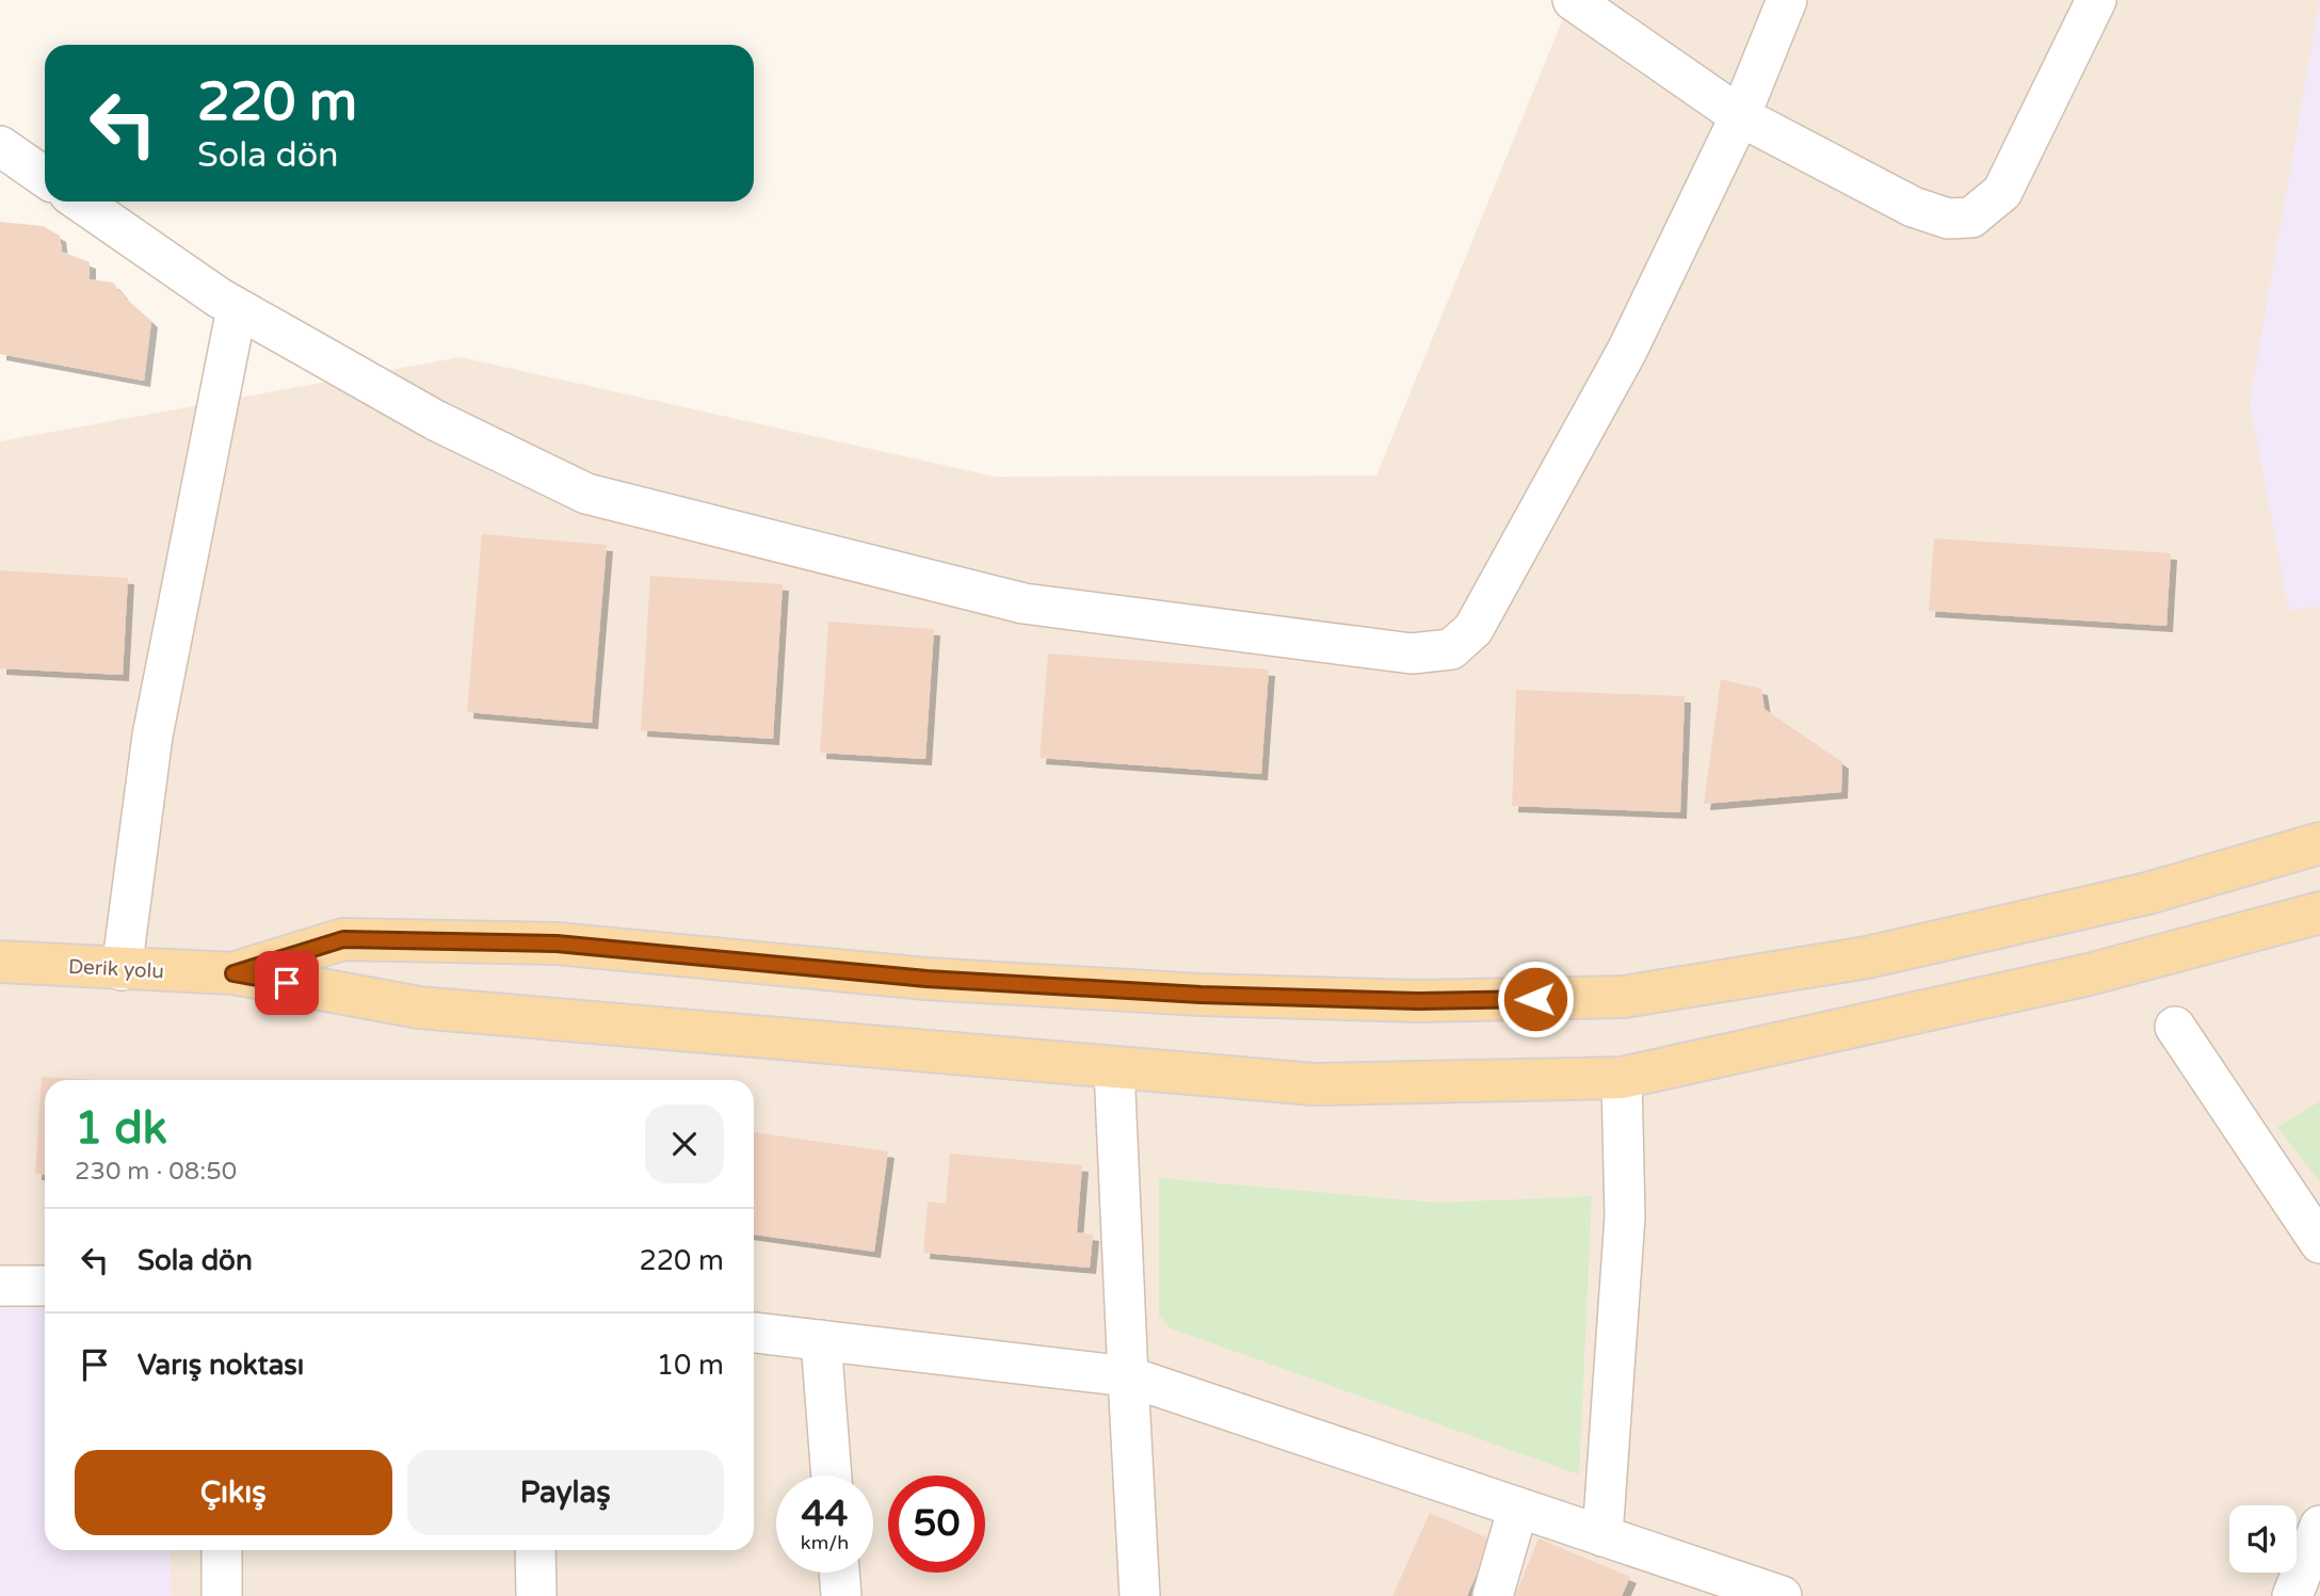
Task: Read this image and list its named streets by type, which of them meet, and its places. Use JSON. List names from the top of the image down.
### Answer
{
  "streets": {
    "main road": ["Derik yolu"]
  },
  "page": {
    "turn": ["220 m", "Sola dön"],
    "heading": ["1 dk", "230 m · 08:50"],
    "list": [
      {
        "name": "Sola dön",
        "value": "220 m"
      },
      {
        "name": "Varış noktası",
        "value": "10 m"
      }
    ],
    "buttons": ["Çıkış", "Paylaş"],
    "speed": "44 km/h",
    "limit": "50"
  }
}
